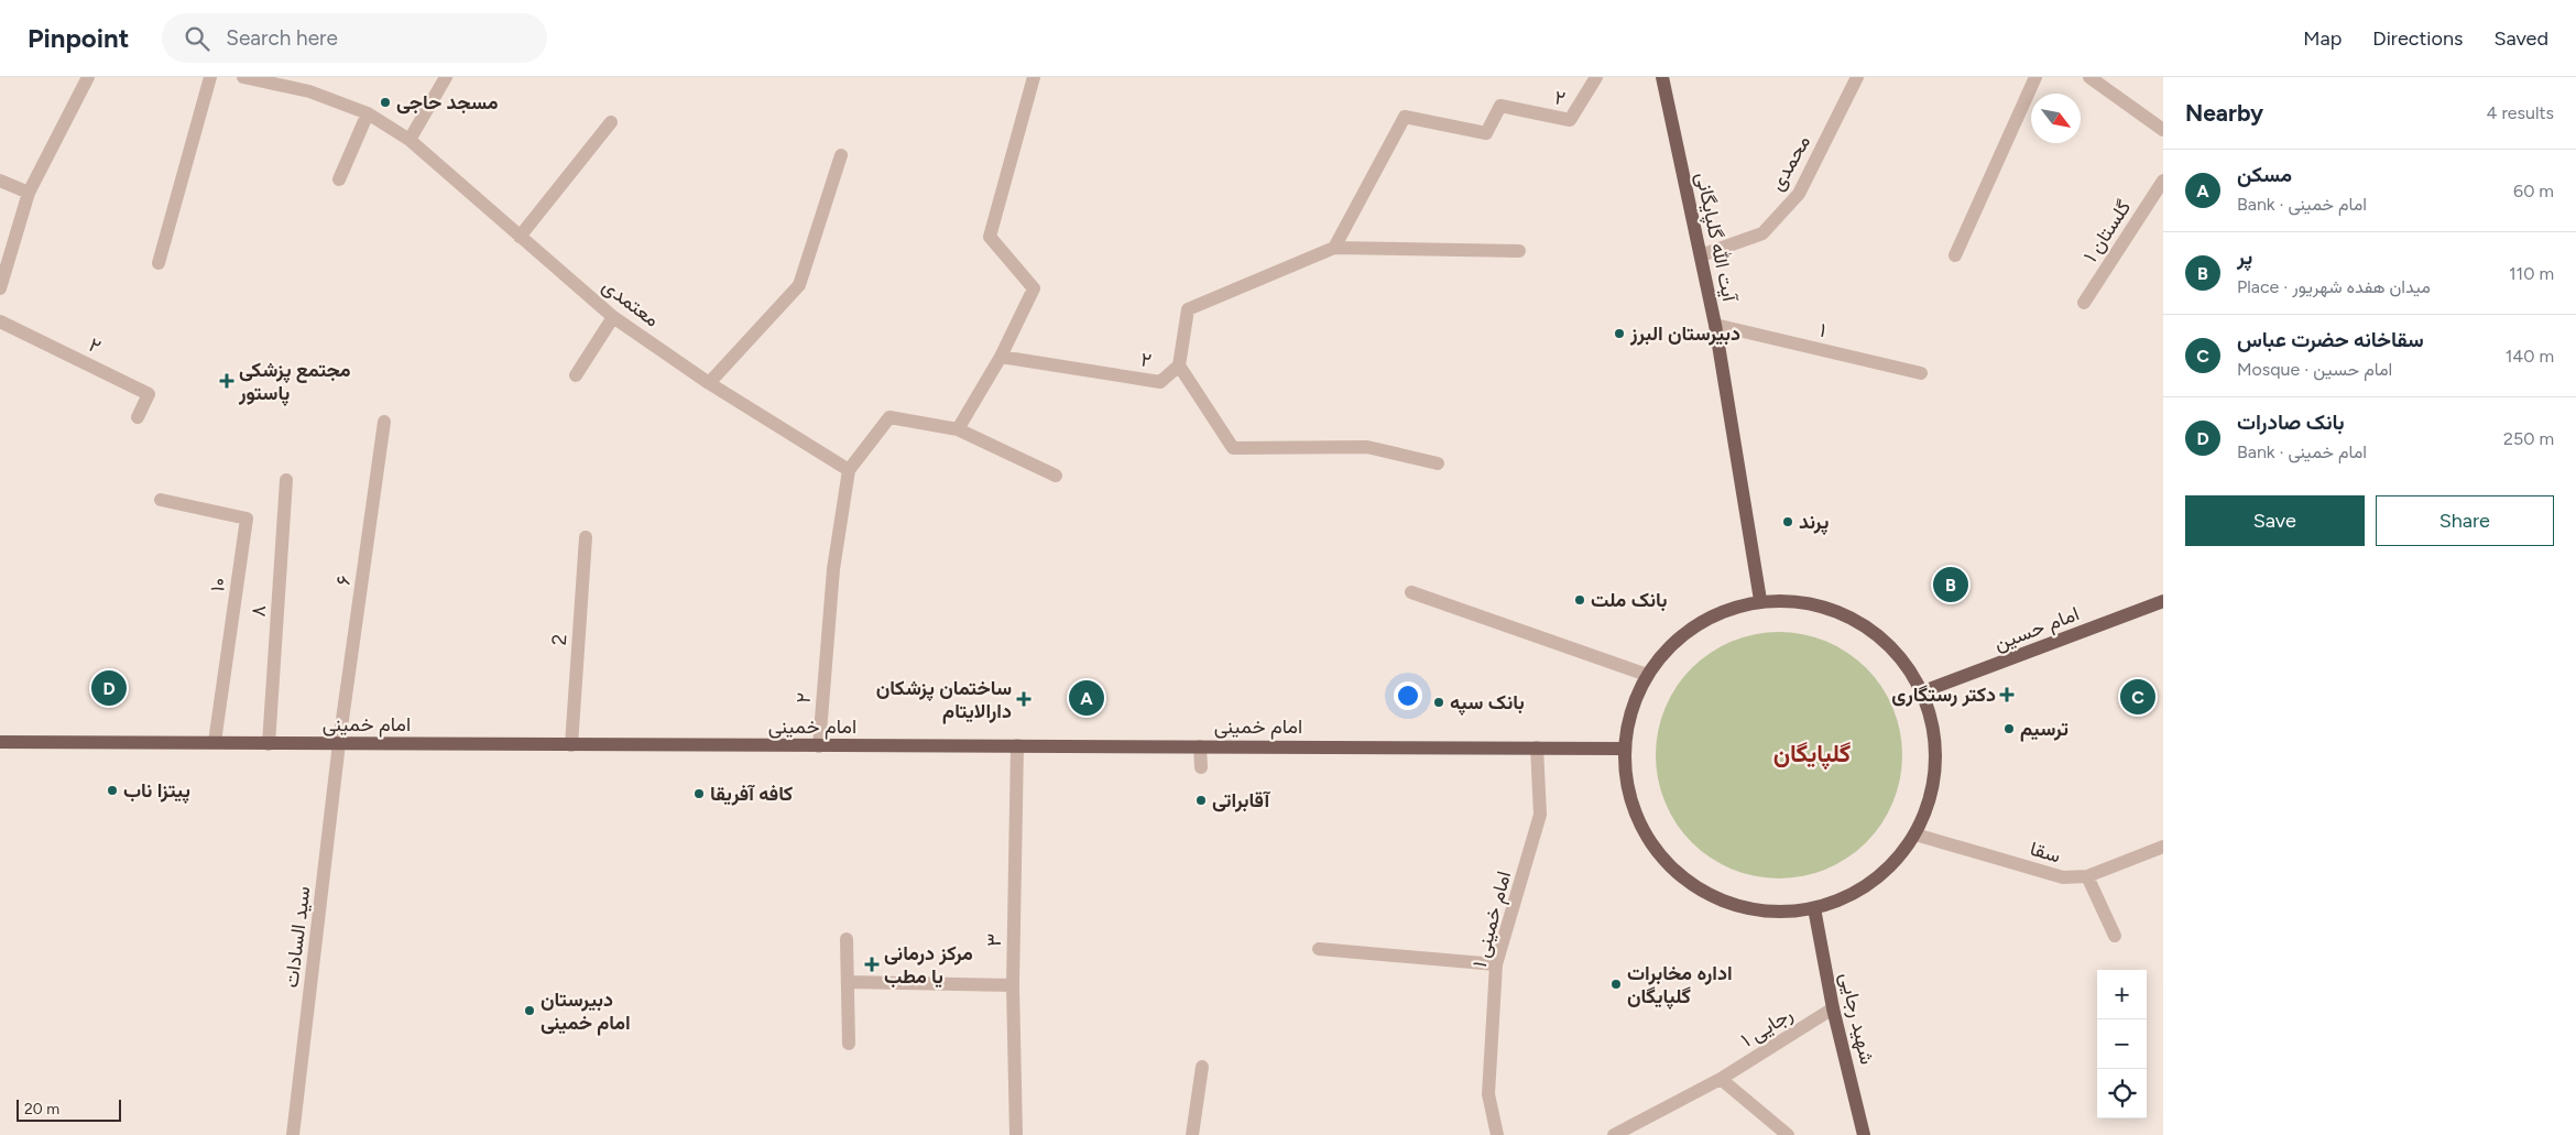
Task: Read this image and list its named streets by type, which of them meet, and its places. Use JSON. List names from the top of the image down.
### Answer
{
  "streets": {
    "main road": [
      "آیت الله گلپایگانی",
      "امام حسین",
      "امام خمینی",
      "شهید رجایی"
    ],
    "street": [
      "۲",
      "محمدی",
      "گلستان ۱",
      "معتمدی",
      "۱",
      "۶",
      "۱۰",
      "۸",
      "2",
      "سقا",
      "امام خمینی ۱",
      "سید السادات",
      "۳",
      "رجایی ۱"
    ]
  },
  "crossings": [
    ["۲", "معتمدی"],
    ["۲", "امام خمینی"],
    ["محمدی", "آیت الله گلپایگانی"],
    ["آیت الله گلپایگانی", "۱"],
    ["۶", "امام خمینی"],
    ["۶", "سید السادات"],
    ["۱۰", "امام خمینی"],
    ["۸", "امام خمینی"],
    ["2", "امام خمینی"],
    ["امام خمینی", "امام خمینی ۱"],
    ["امام خمینی", "سید السادات"],
    ["امام خمینی", "۳"],
    ["شهید رجایی", "رجایی ۱"]
  ],
  "districts": ["گلپایگان"],
  "places": {
    "other": [
      "مسجد حاجی",
      "دبیرستان البرز",
      "پرند",
      "بانک ملت",
      "بانک سپه",
      "ترسیم",
      "پیتزا ناب",
      "کافه آفریقا",
      "آقابراتی",
      "اداره مخابرات گلپایگان",
      "دبیرستان امام خمینی"
    ],
    "health": [
      "مجتمع پزشکی پاستور",
      "دکتر رستگاری",
      "ساختمان پزشکان دارالایتام",
      "مرکز درمانی یا مطب"
    ]
  },
  "scale_bar": "20 m",
  "north": "bottom right",
  "page": {
    "header": "Pinpoint",
    "search": "Search here",
    "nav": ["Map", "Directions", "Saved"],
    "heading": ["Nearby", "4 results"],
    "list": [
      {
        "mark": "A",
        "name": "مسکن",
        "note": "Bank · امام خمینی",
        "value": "60 m"
      },
      {
        "mark": "B",
        "name": "پر",
        "note": "Place · میدان هفده شهریور",
        "value": "110 m"
      },
      {
        "mark": "C",
        "name": "سقاخانه حضرت عباس",
        "note": "Mosque · امام حسین",
        "value": "140 m"
      },
      {
        "mark": "D",
        "name": "بانک صادرات",
        "note": "Bank · امام خمینی",
        "value": "250 m"
      }
    ],
    "buttons": ["Save", "Share"],
    "pins": [
      "B",
      "D",
      "C",
      "A"
    ],
    "map_buttons": ["+", "−"],
    "scale": "20 m"
  }
}
